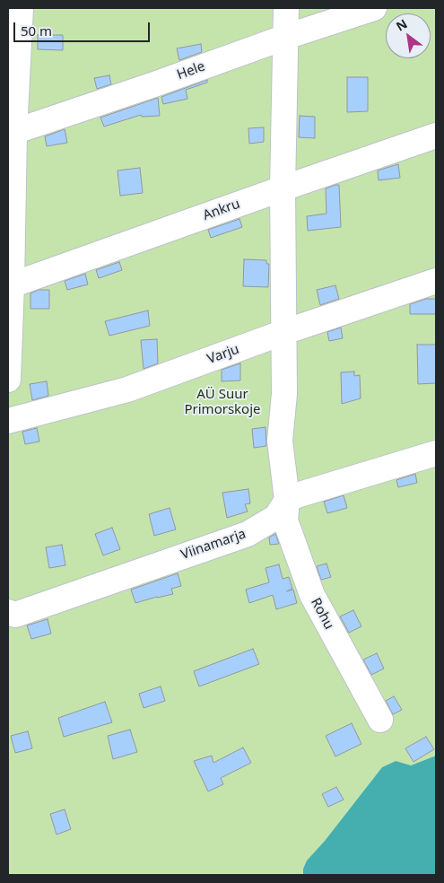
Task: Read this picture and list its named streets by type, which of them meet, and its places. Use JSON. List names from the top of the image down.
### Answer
{
  "streets": {
    "street": [
      "Hele",
      "Ankru",
      "Varju",
      "Viinamarja",
      "Rohu"
    ]
  },
  "crossings": [
    ["Hele", "Rohu"],
    ["Ankru", "Rohu"],
    ["Varju", "Rohu"],
    ["Viinamarja", "Rohu"]
  ],
  "parks": ["AÜ Suur Primorskoje"],
  "scale_bar": "50 m",
  "north": "top left"
}
